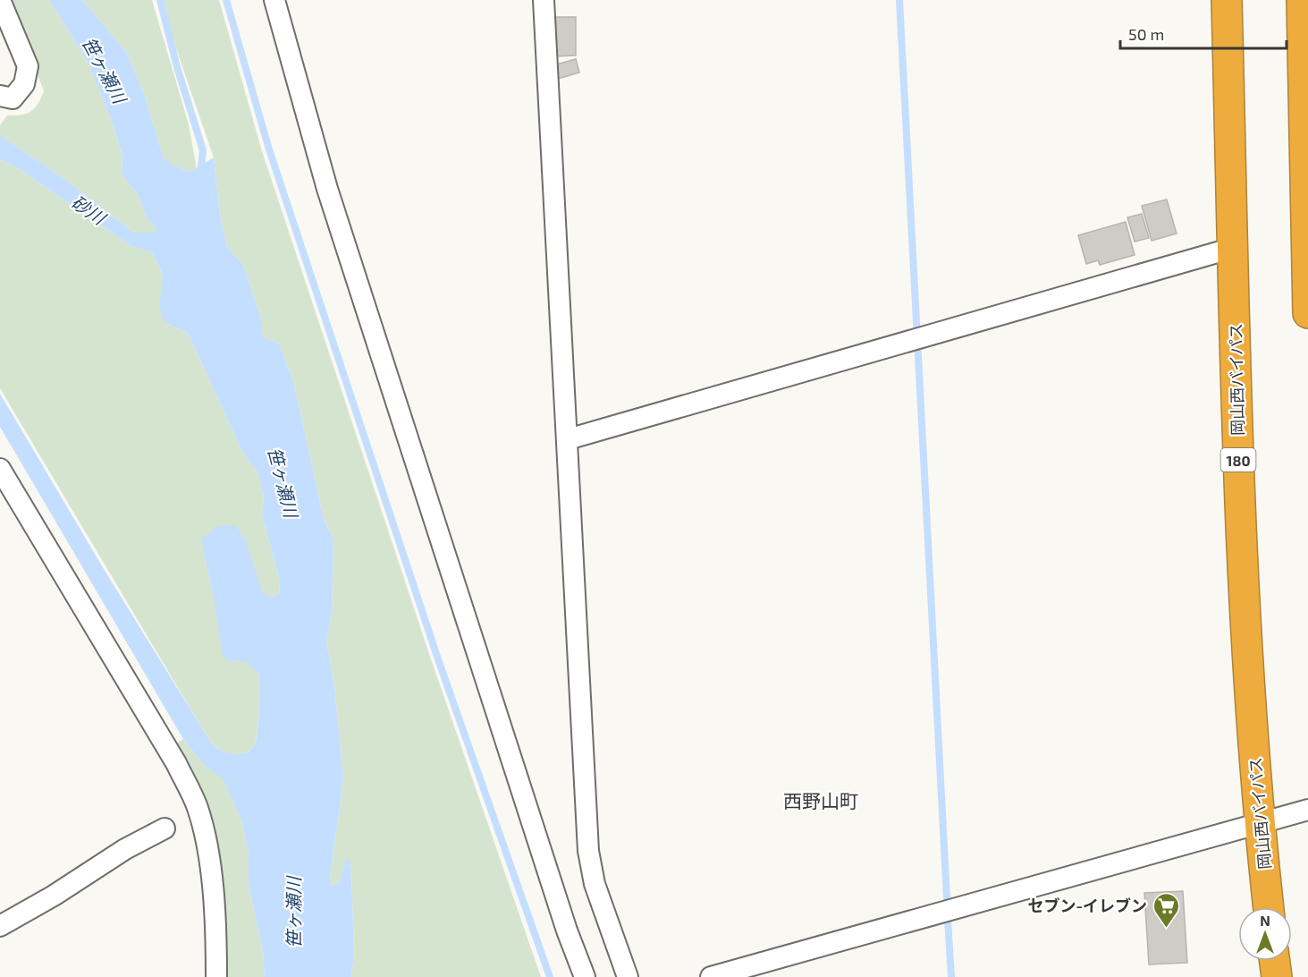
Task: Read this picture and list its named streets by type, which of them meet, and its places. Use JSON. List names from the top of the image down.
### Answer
{
  "streets": {
    "highway": ["岡山西バイパス", "180"]
  },
  "districts": ["西野山町"],
  "water": ["笹ヶ瀬川", "砂川"],
  "places": {
    "supermarket": ["セブン-イレブン"]
  },
  "scale_bar": "50 m",
  "north": "top"
}
